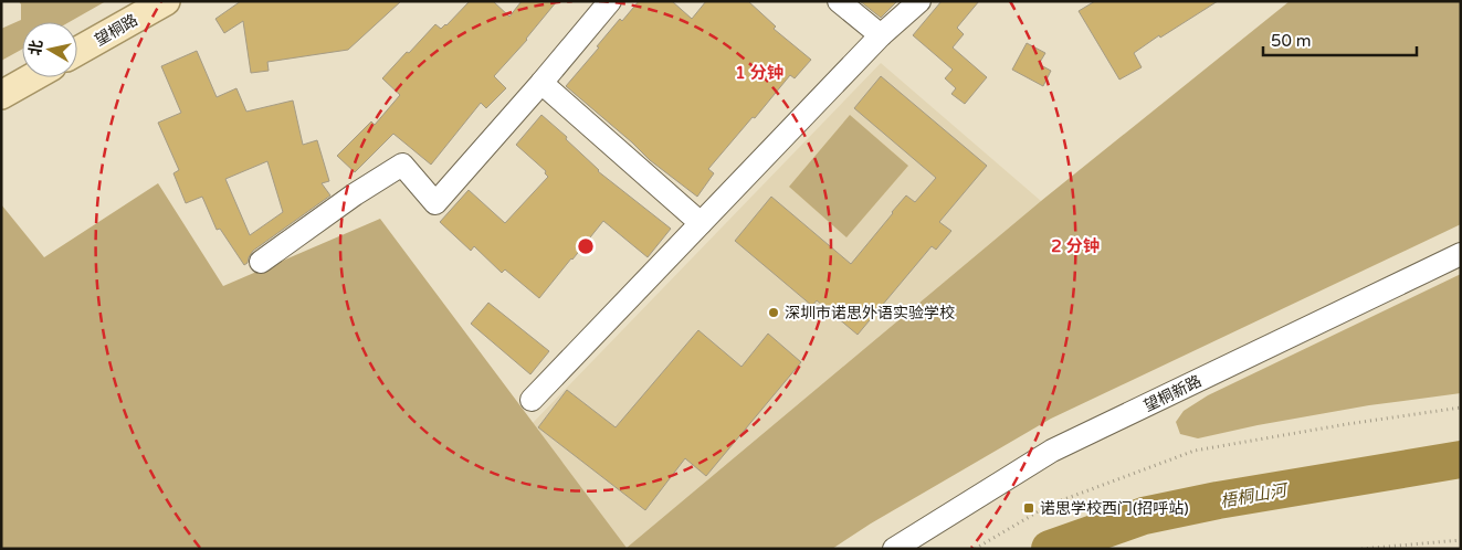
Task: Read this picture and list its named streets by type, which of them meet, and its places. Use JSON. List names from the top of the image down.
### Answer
{
  "streets": {
    "main road": ["望桐路"],
    "street": ["望桐新路"]
  },
  "water": ["梧桐山河"],
  "places": {
    "other": ["深圳市诺思外语实验学校"],
    "transit": ["诺思学校西门(招呼站)"]
  },
  "scale_bar": "50 m",
  "north": "left",
  "rings": ["1 分钟", "2 分钟"]
}
